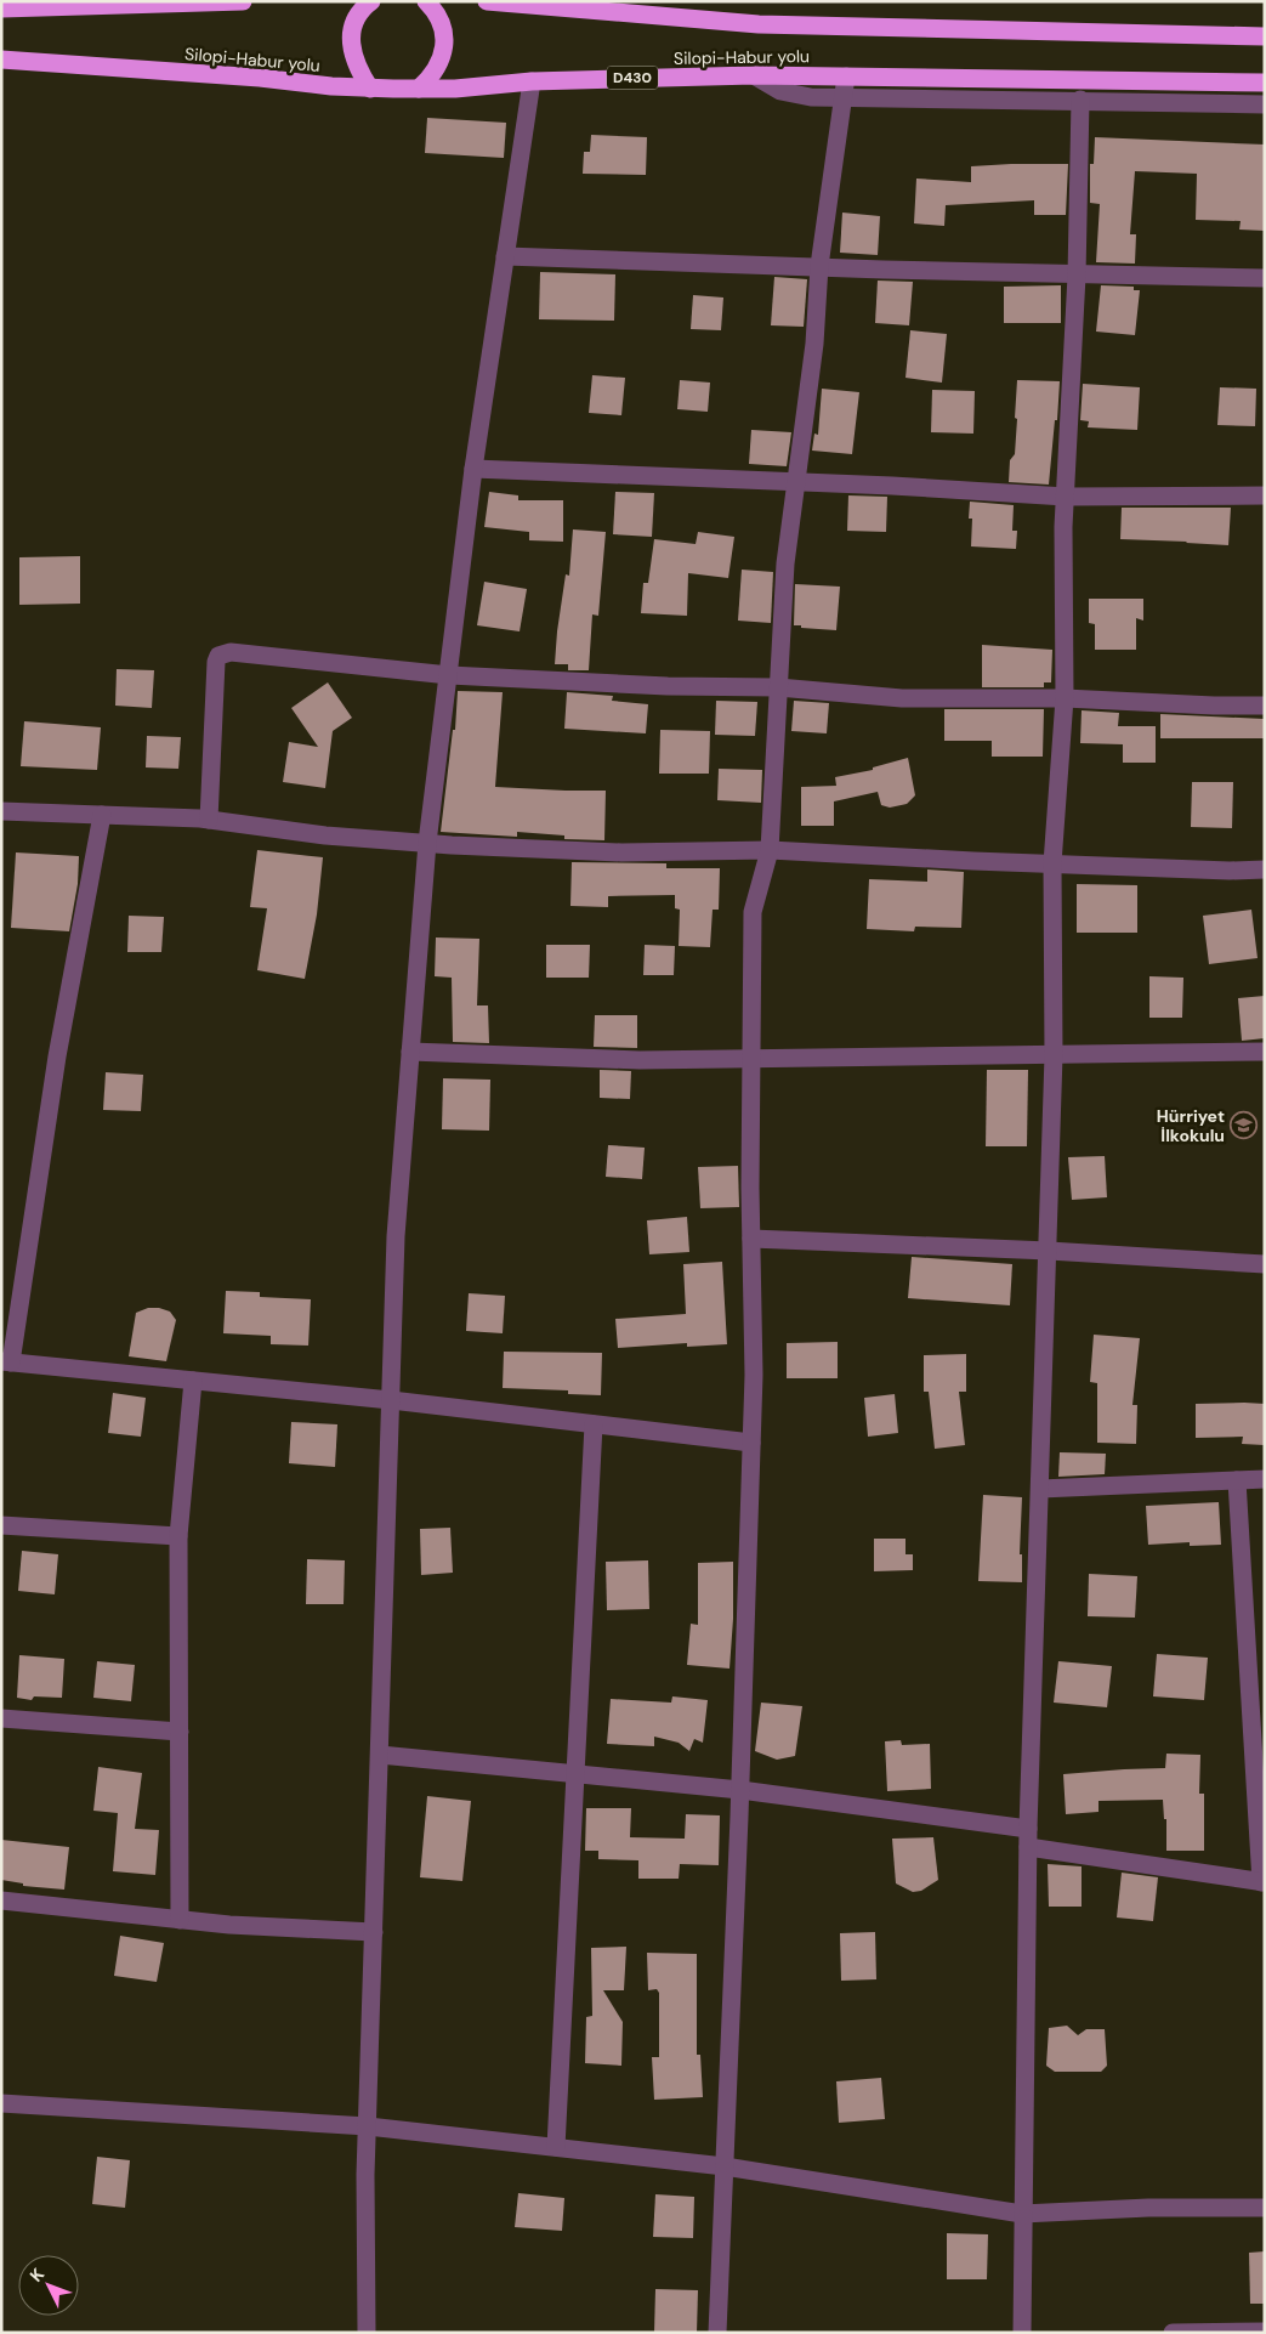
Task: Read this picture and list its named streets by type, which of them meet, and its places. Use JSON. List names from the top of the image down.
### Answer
{
  "streets": {
    "highway": ["Silopi-Habur yolu", "D430"]
  },
  "places": {
    "school or university": ["Hürriyet İlkokulu"]
  },
  "north": "top left"
}
